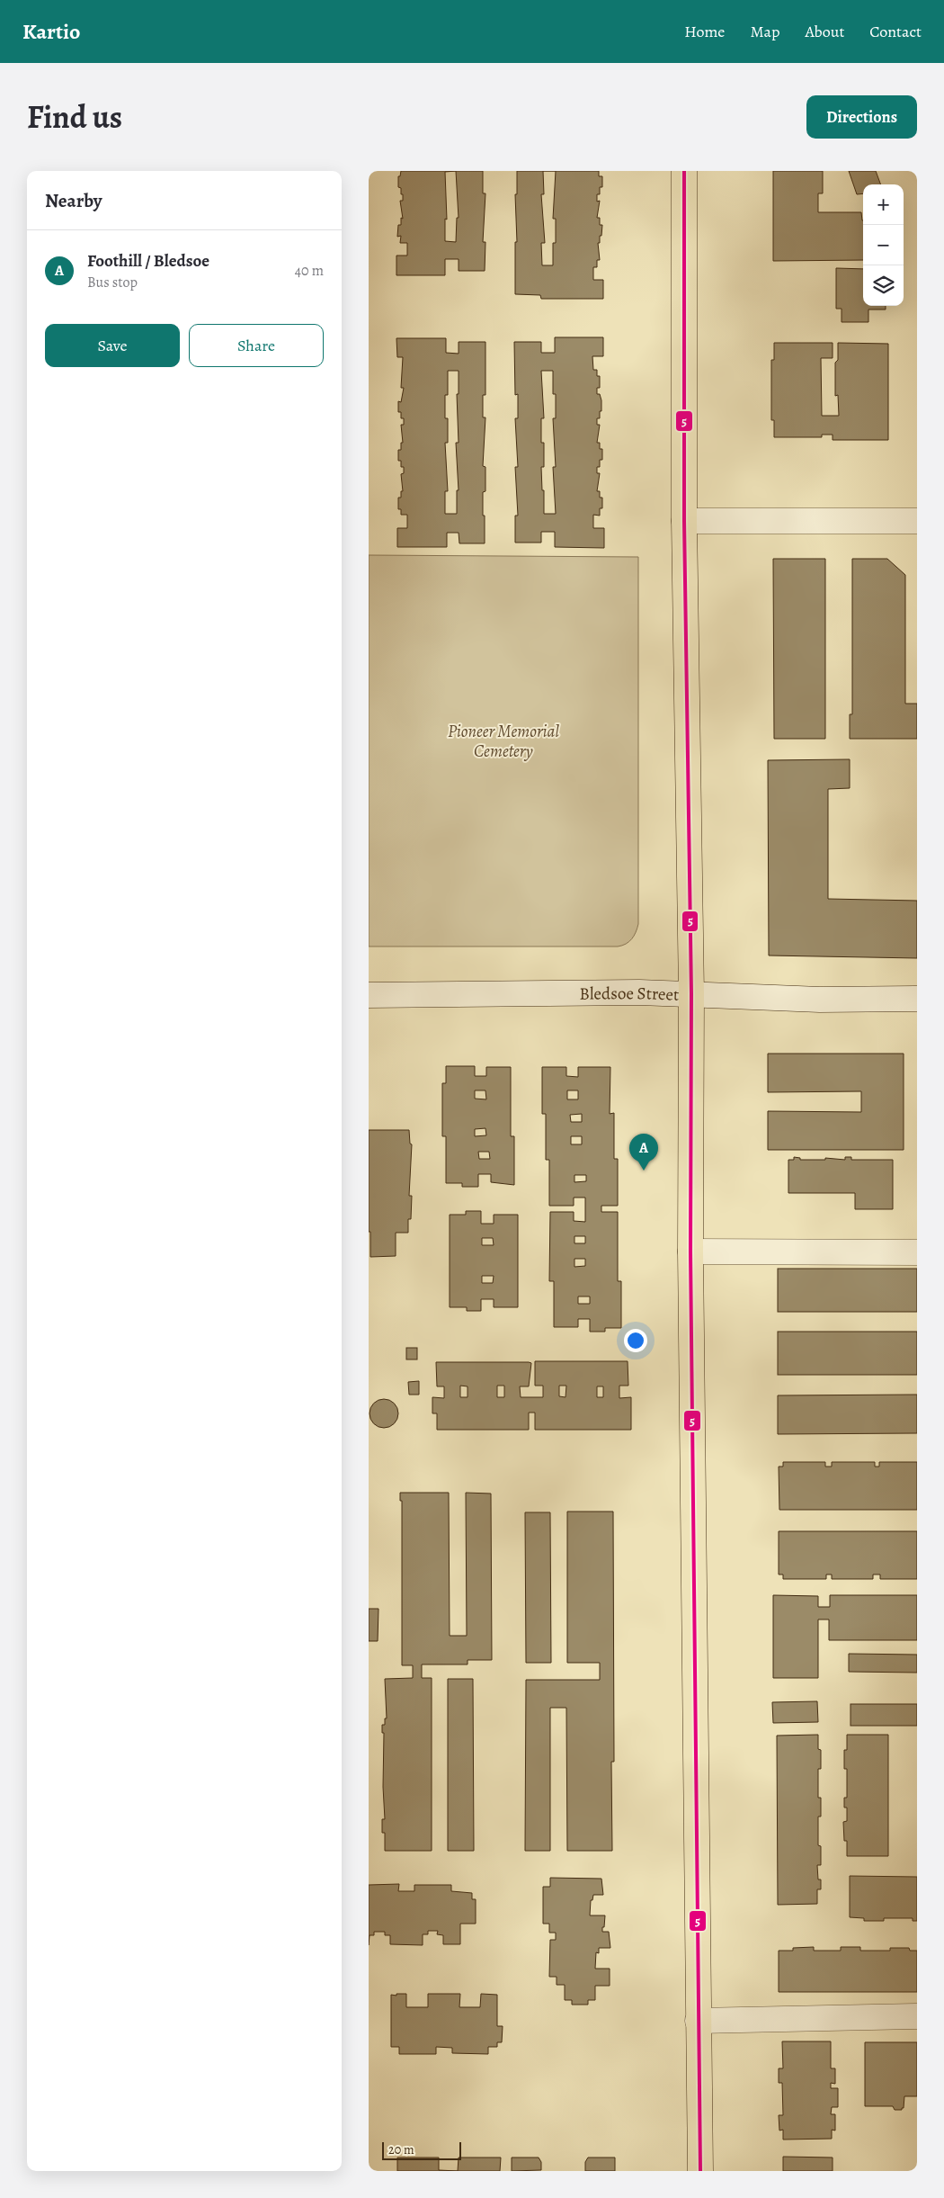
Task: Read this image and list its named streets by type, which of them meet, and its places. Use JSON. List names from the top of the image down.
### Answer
{
  "streets": {
    "street": ["Bledsoe Street"]
  },
  "parks": ["Pioneer Memorial Cemetery"],
  "lines": ["transit line 5"],
  "scale_bar": "20 m",
  "page": {
    "header": "Kartio",
    "nav": [
      "Home",
      "Map",
      "About",
      "Contact"
    ],
    "title": "Find us",
    "buttons": [
      "Directions",
      ["Save", "Share"]
    ],
    "heading": "Nearby",
    "map_buttons": ["+", "−"],
    "list": [
      {
        "mark": "A",
        "name": "Foothill / Bledsoe",
        "note": "Bus stop",
        "value": "40 m"
      }
    ],
    "pins": "A",
    "scale": "20 m"
  }
}
